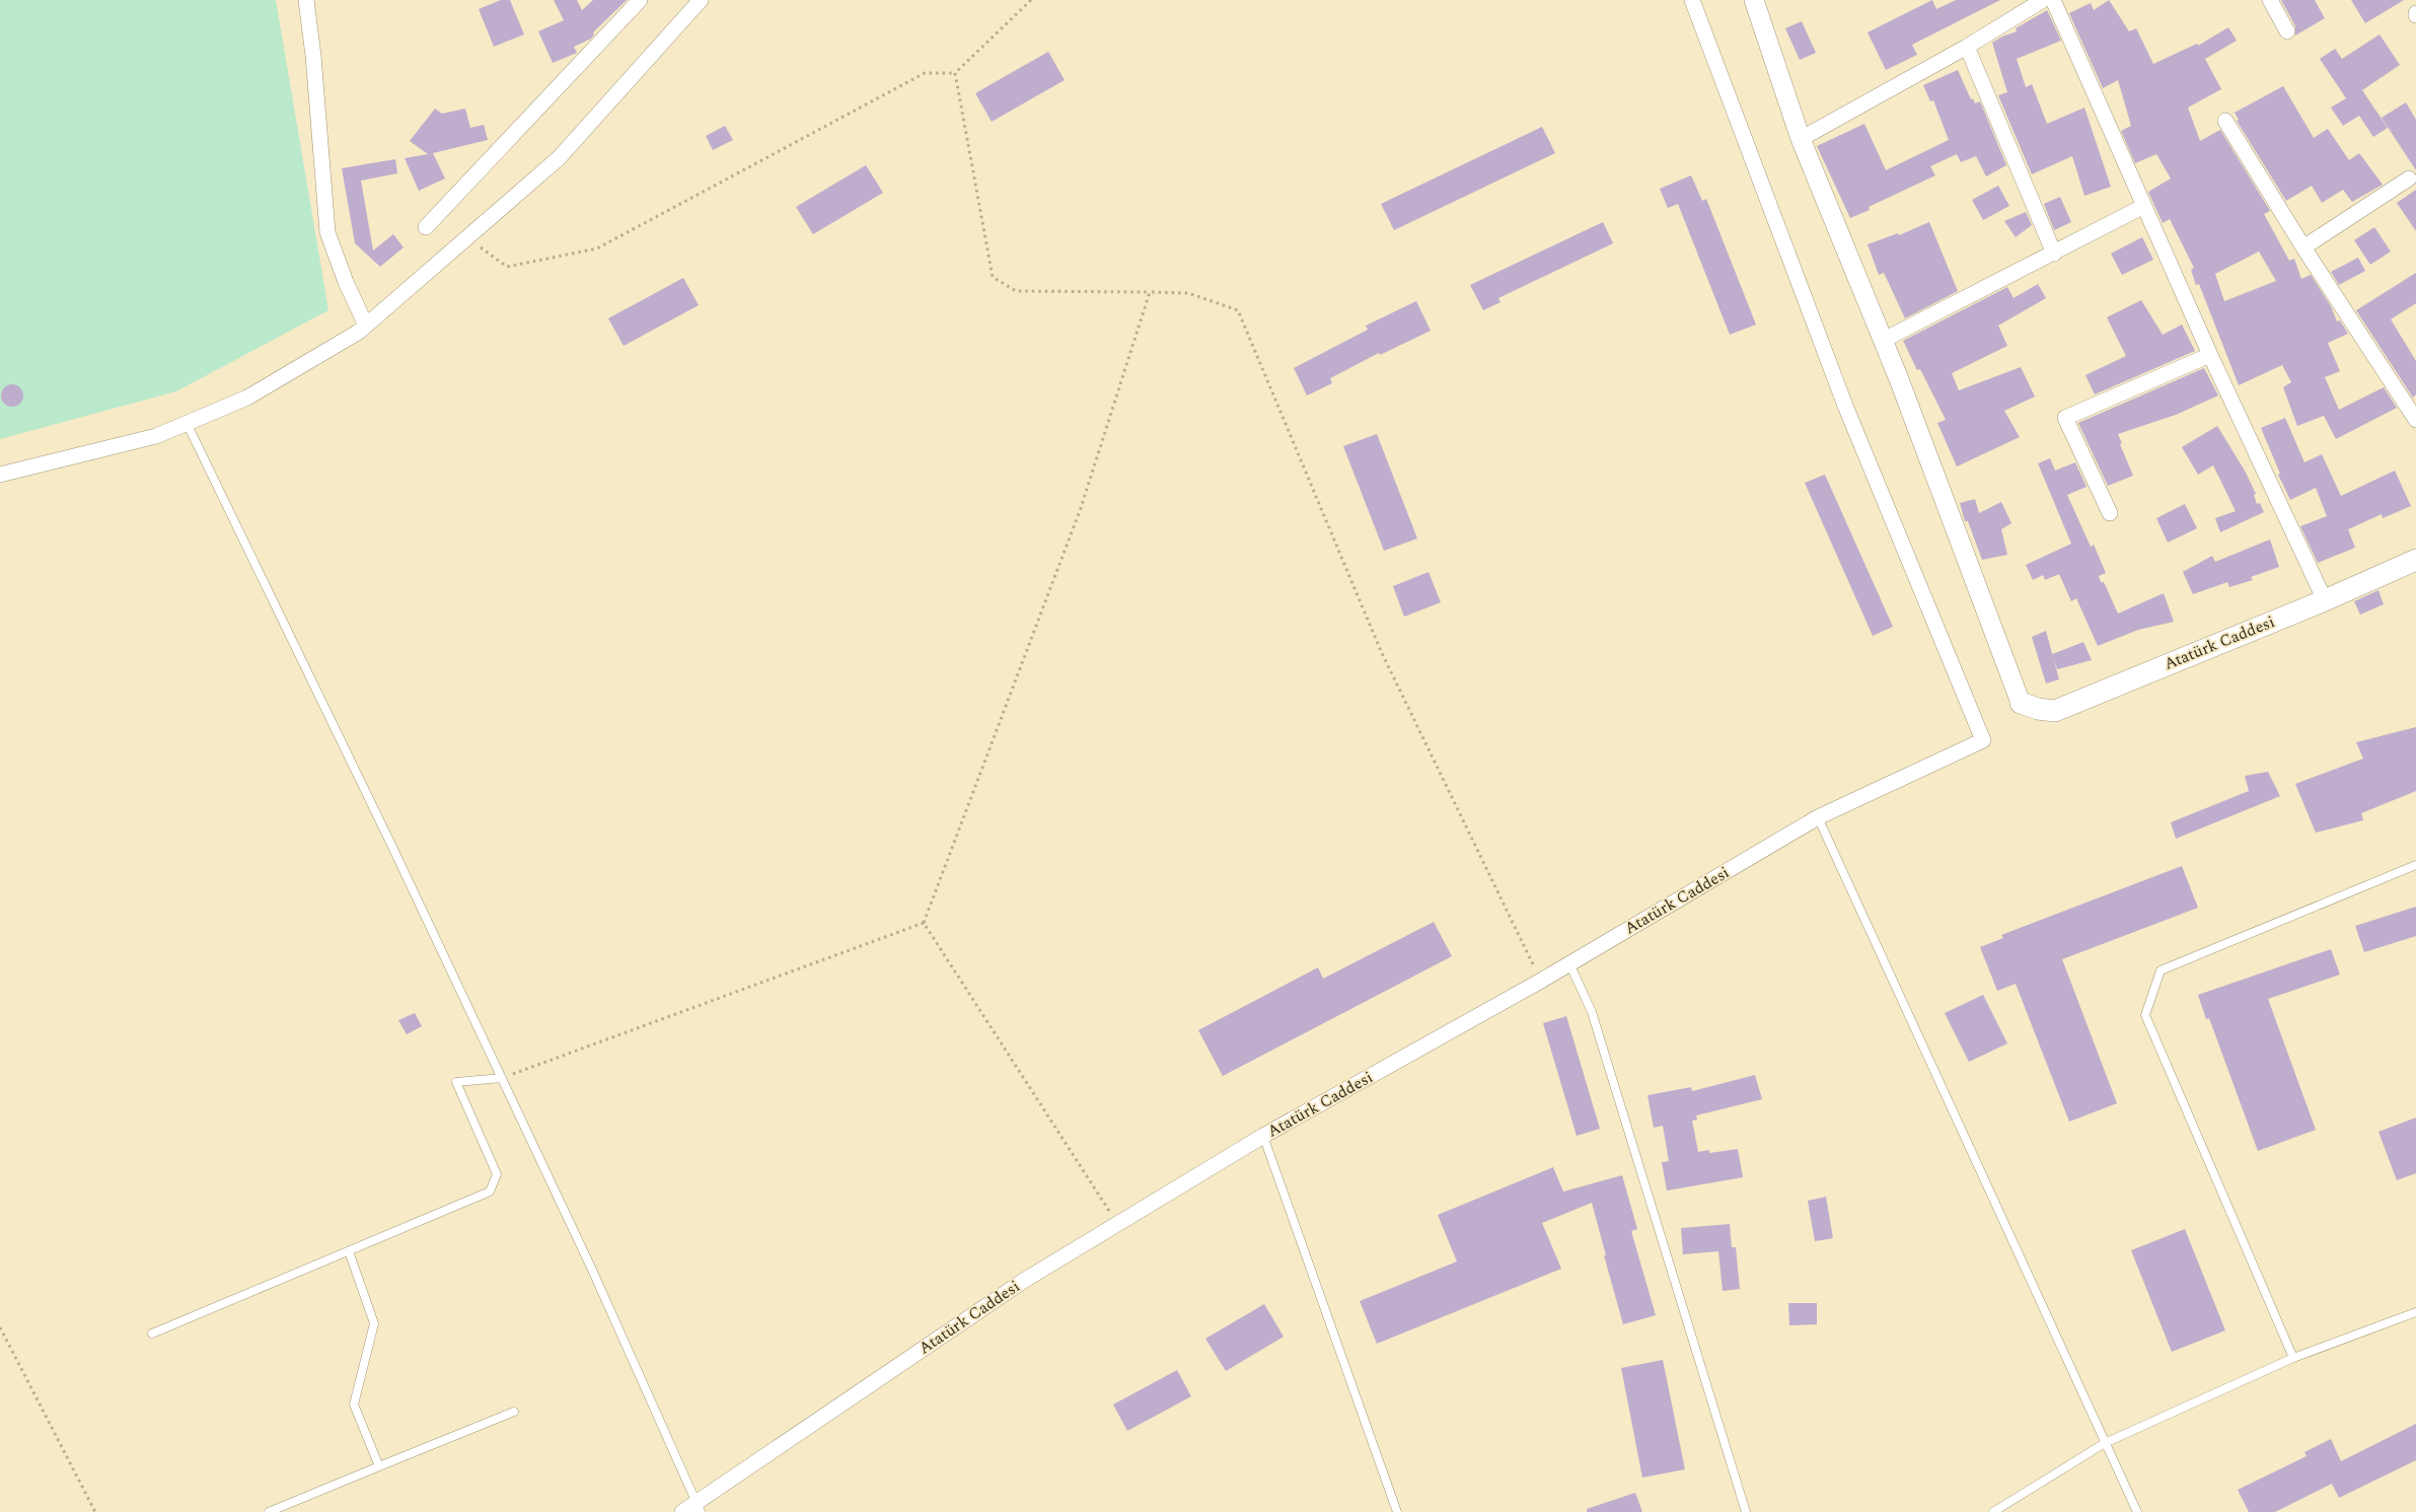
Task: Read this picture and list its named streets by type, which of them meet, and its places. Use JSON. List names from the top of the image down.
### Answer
{
  "streets": {
    "main road": ["Atatürk Caddesi"]
  }
}
